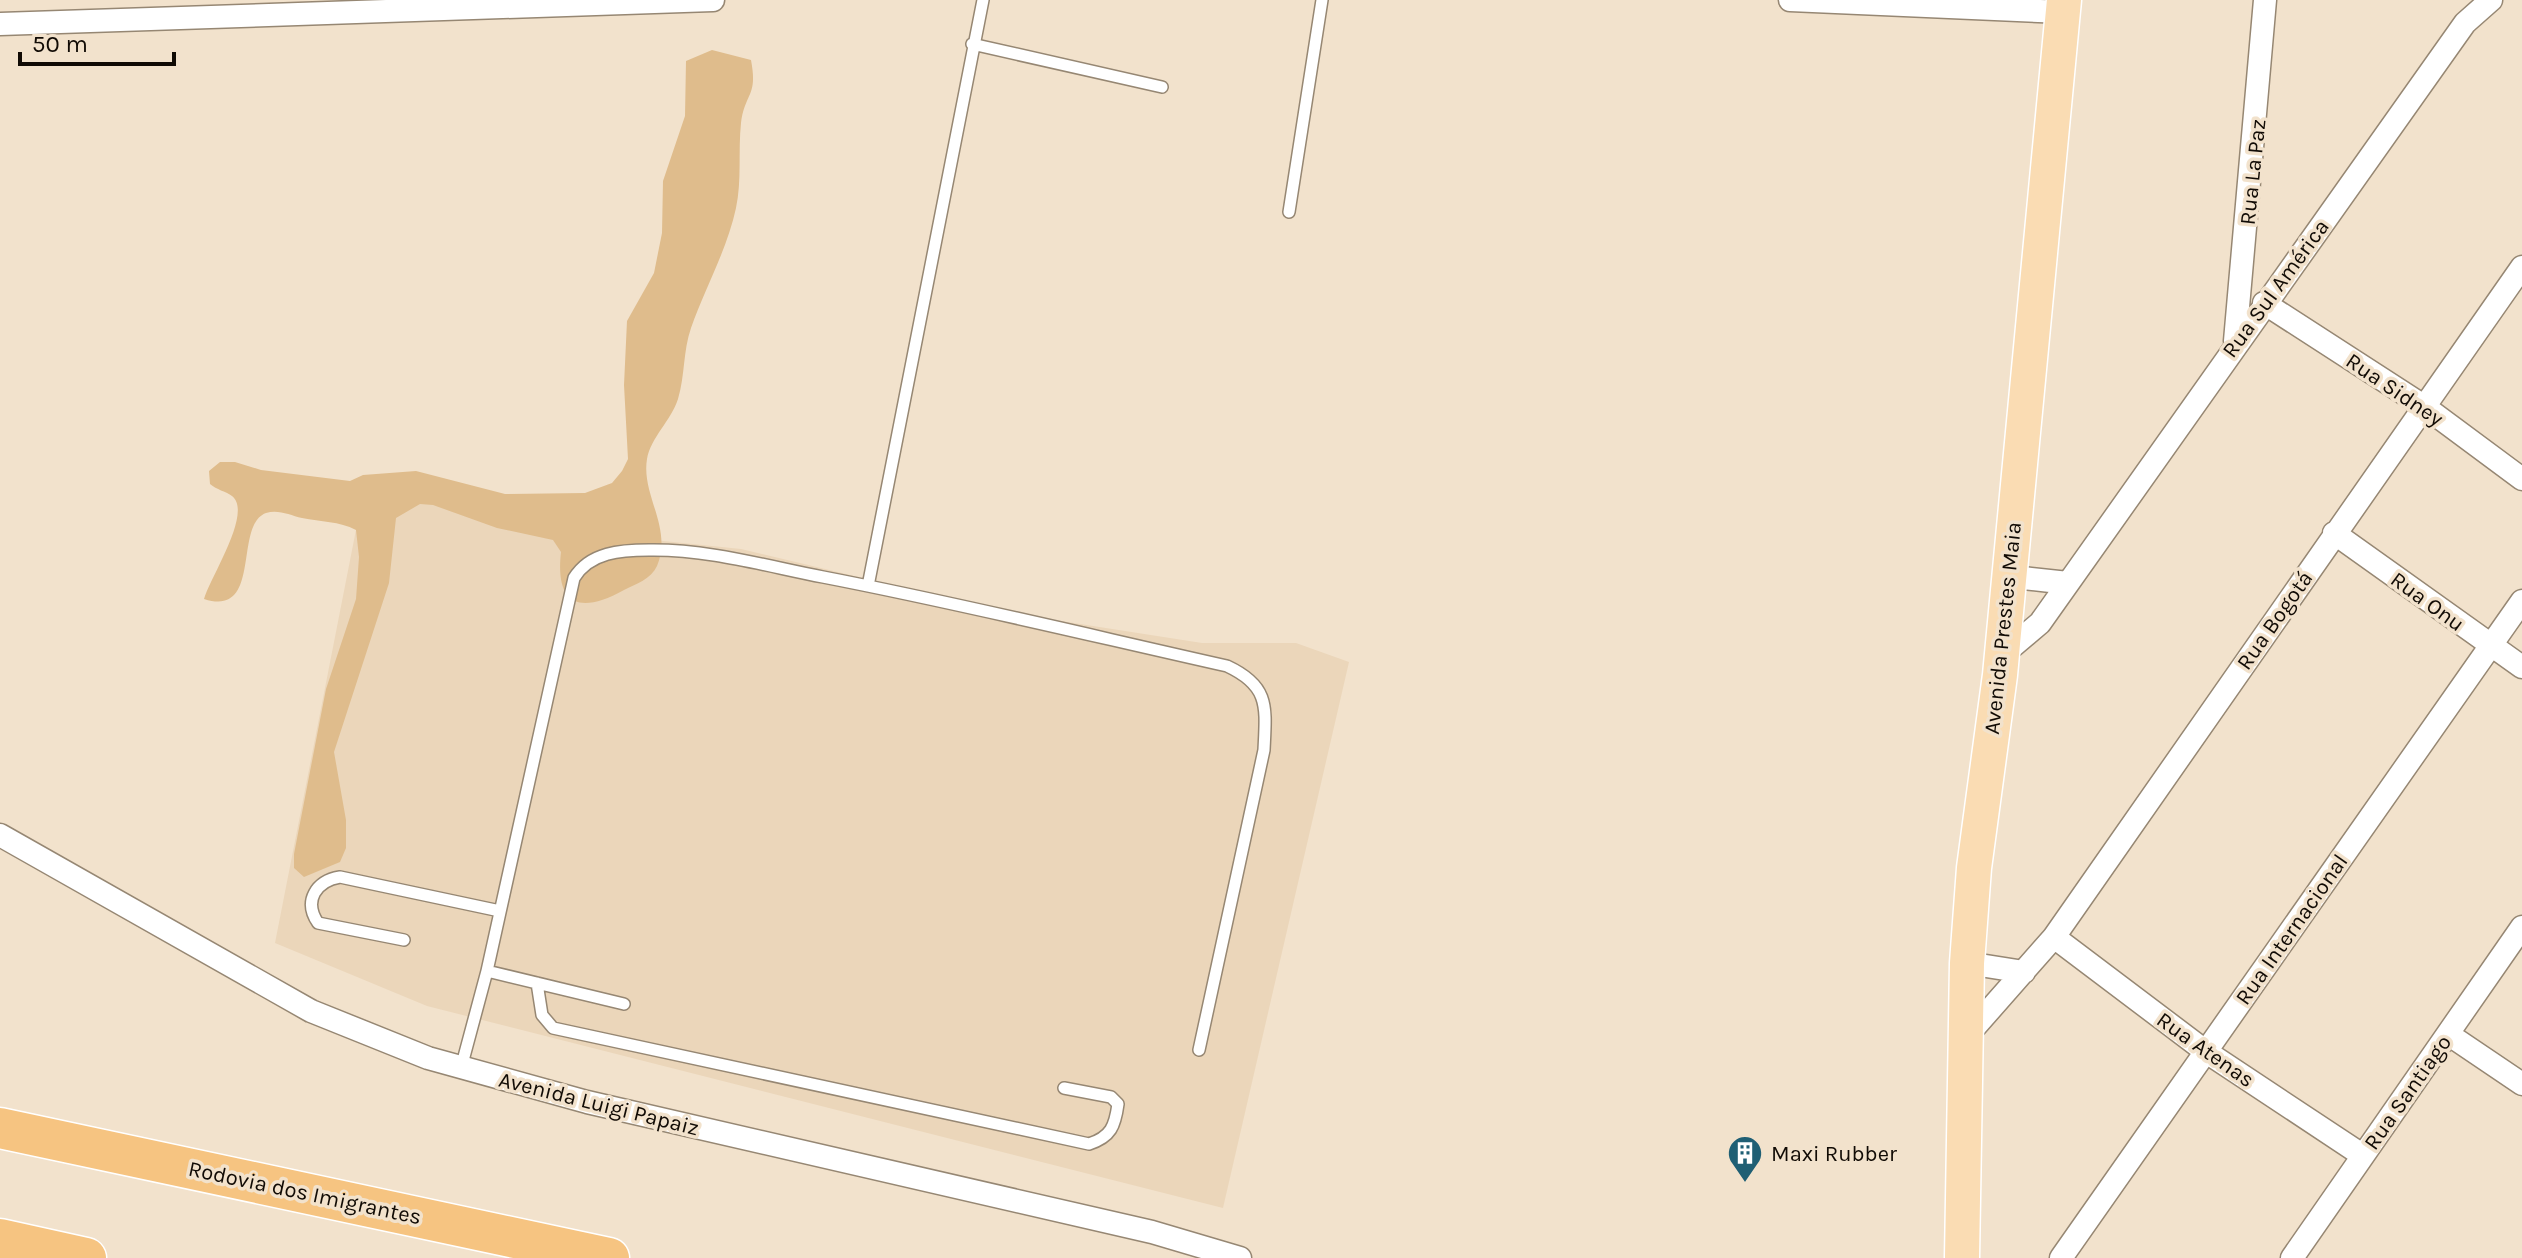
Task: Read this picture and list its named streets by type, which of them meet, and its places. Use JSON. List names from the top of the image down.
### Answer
{
  "streets": {
    "highway": ["Rodovia dos Imigrantes"],
    "main road": ["Avenida Prestes Maia"],
    "street": [
      "Rua La Paz",
      "Rua Sul América",
      "Rua Sidney",
      "Rua Onu",
      "Rua Bogotá",
      "Rua Internacional",
      "Rua Atenas",
      "Rua Santiago",
      "Avenida Luigi Papaiz"
    ]
  },
  "crossings": [
    ["Rua La Paz", "Rua Sul América"],
    ["Rua Sul América", "Rua Sidney"],
    ["Rua Sul América", "Avenida Prestes Maia"],
    ["Rua Sidney", "Rua Bogotá"],
    ["Rua Onu", "Rua Bogotá"],
    ["Rua Onu", "Rua Internacional"],
    ["Rua Bogotá", "Avenida Prestes Maia"],
    ["Rua Bogotá", "Rua Atenas"],
    ["Rua Internacional", "Rua Atenas"],
    ["Rua Atenas", "Rua Santiago"]
  ],
  "places": {
    "building": ["Maxi Rubber"]
  },
  "scale_bar": "50 m"
}
